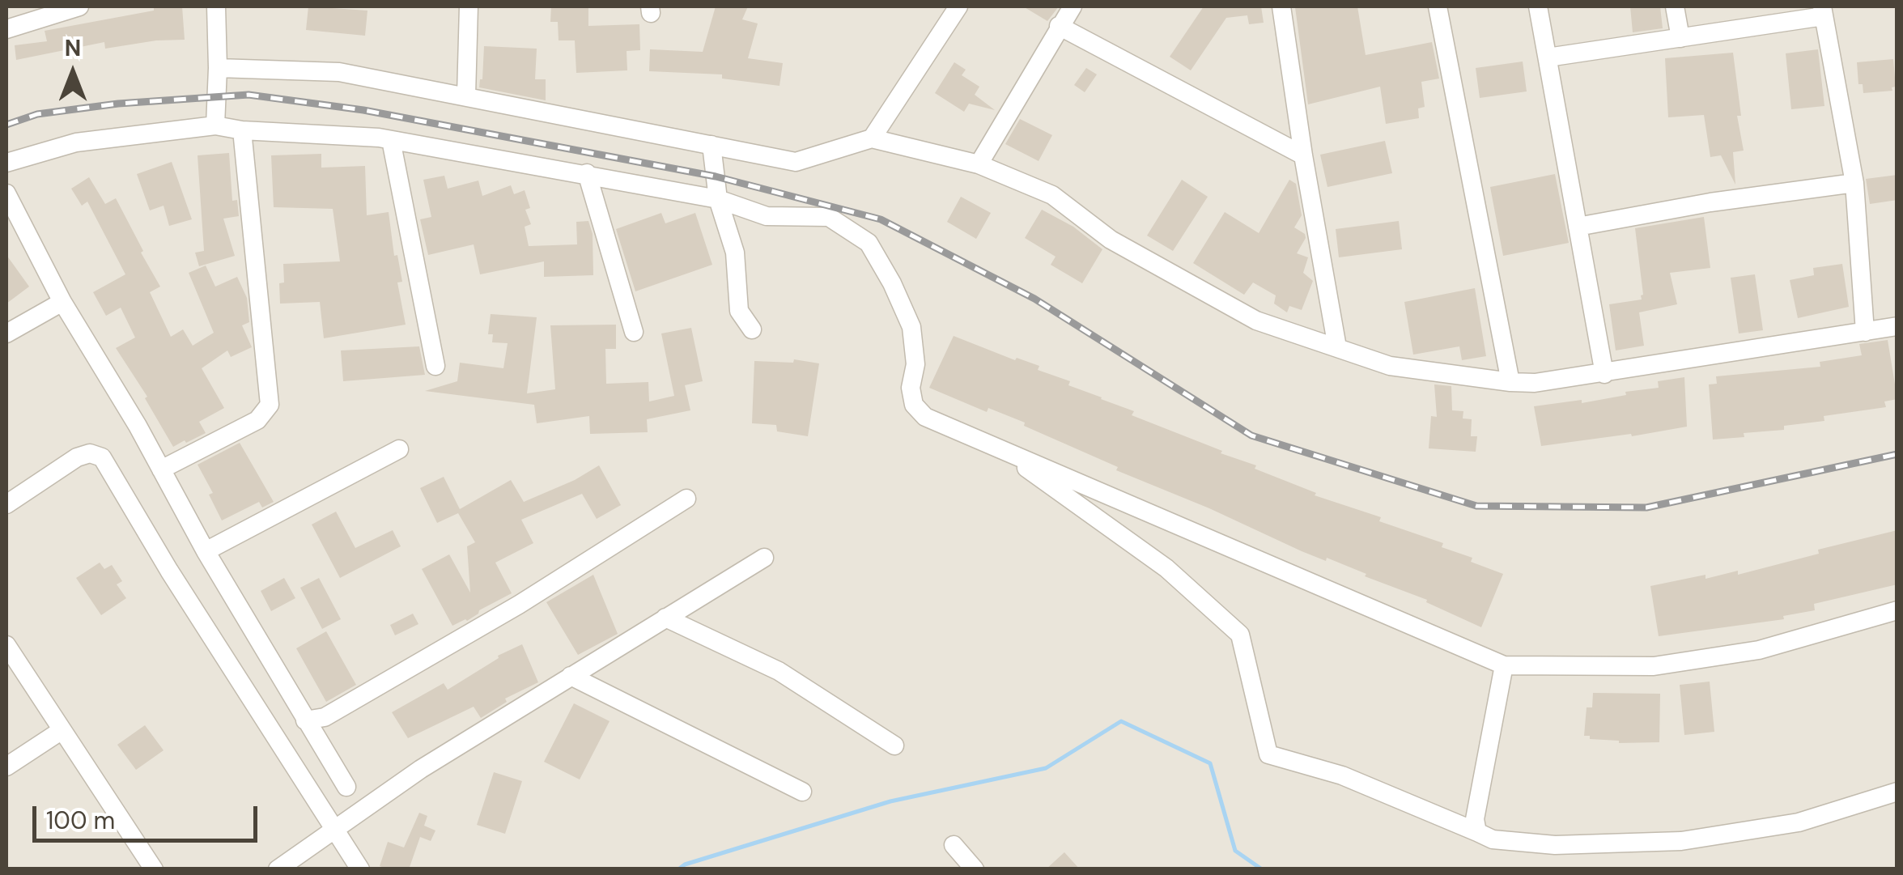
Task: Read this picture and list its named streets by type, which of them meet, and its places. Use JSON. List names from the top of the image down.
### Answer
{
  "scale_bar": "100 m",
  "north": "top"
}
